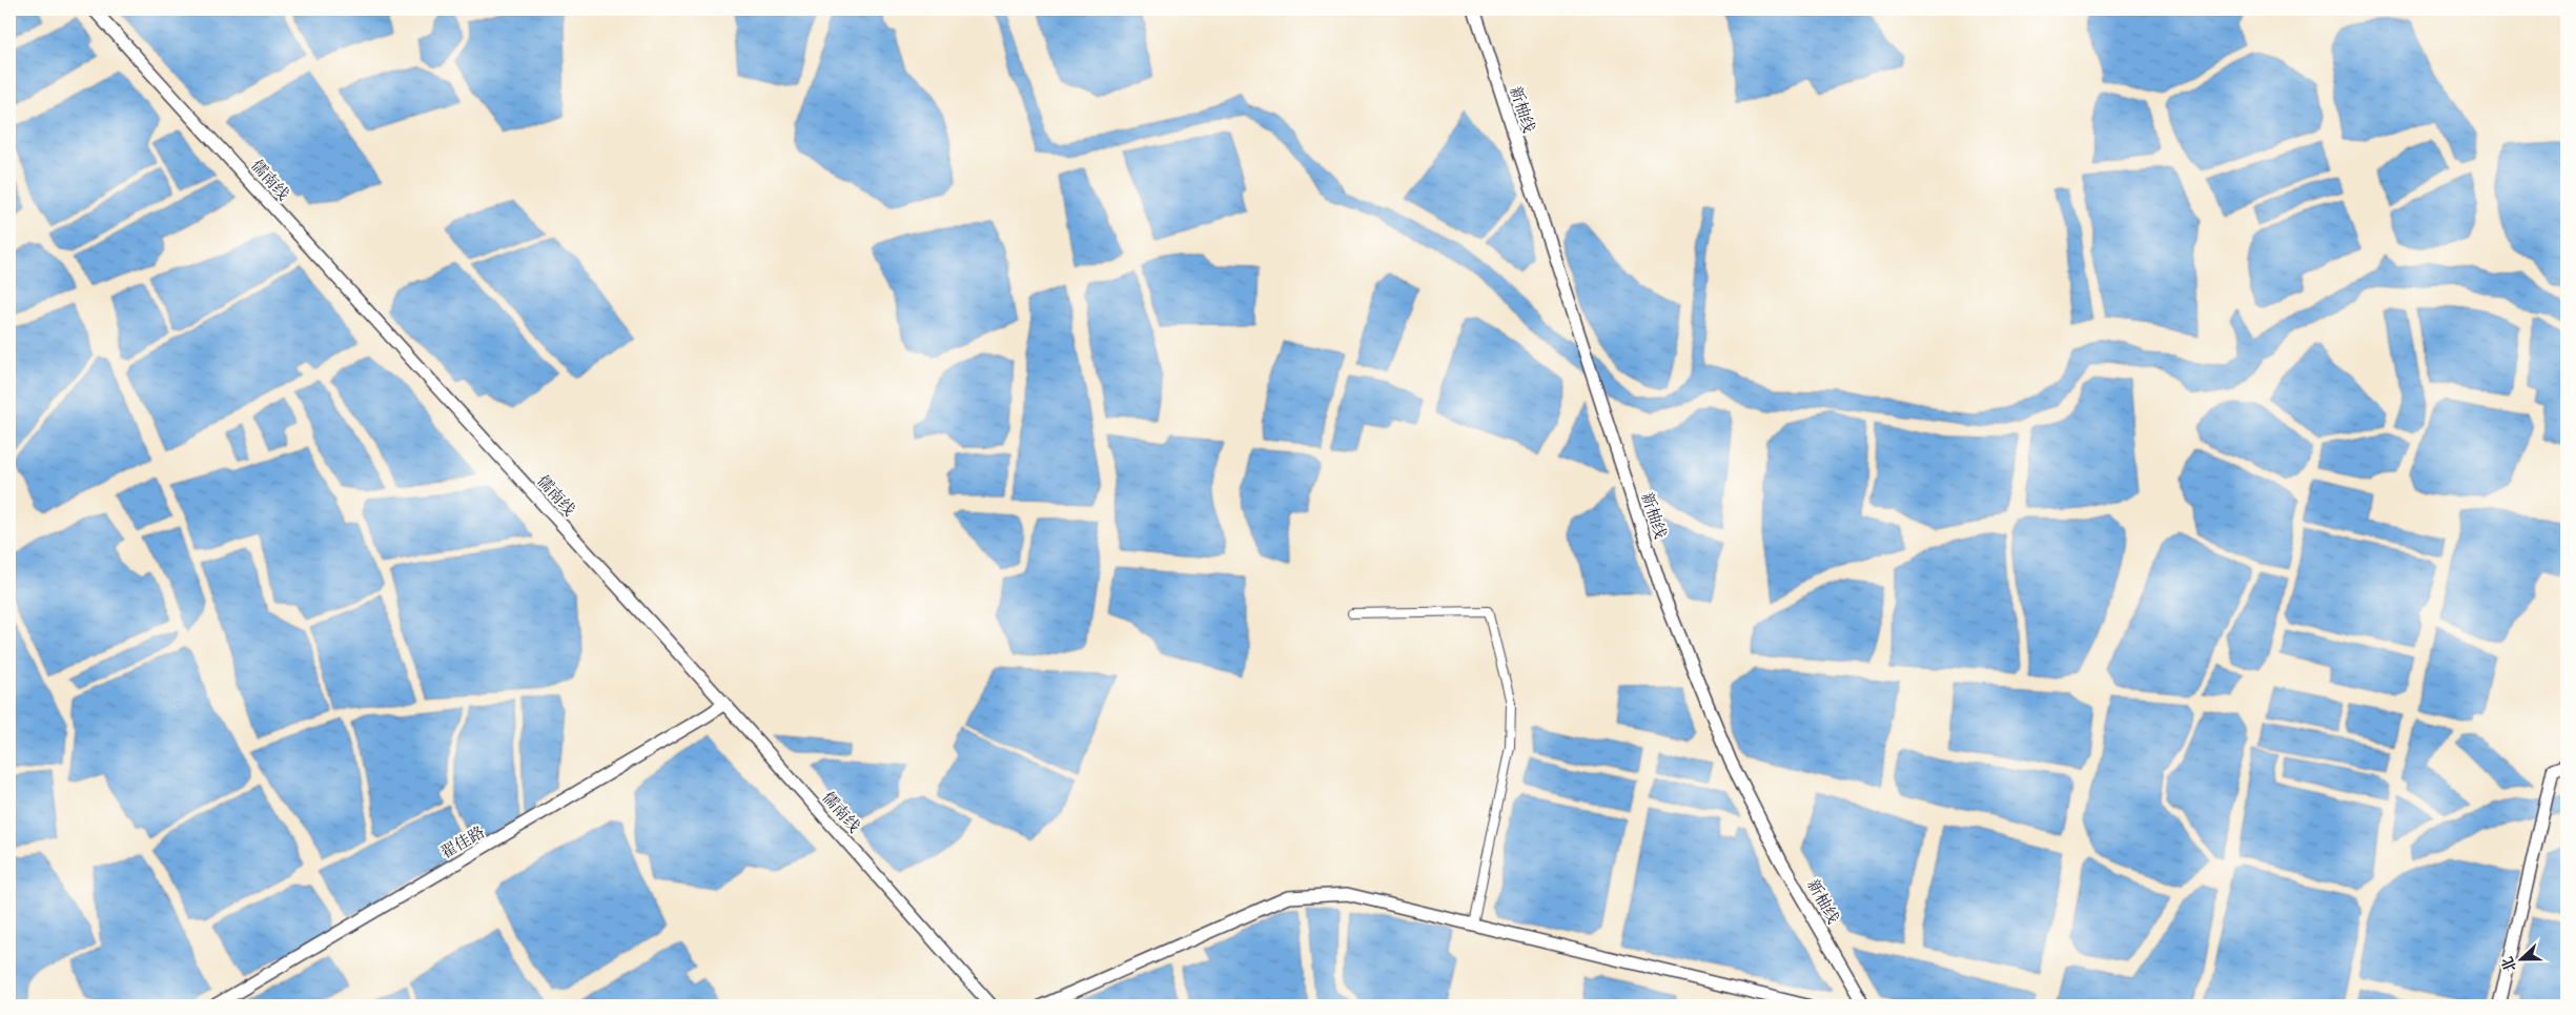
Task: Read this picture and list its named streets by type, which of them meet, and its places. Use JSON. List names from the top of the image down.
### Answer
{
  "streets": {
    "street": ["新柚线", "儒南线", "翟佳路"]
  },
  "crossings": [
    ["儒南线", "翟佳路"]
  ],
  "north": "left"
}
